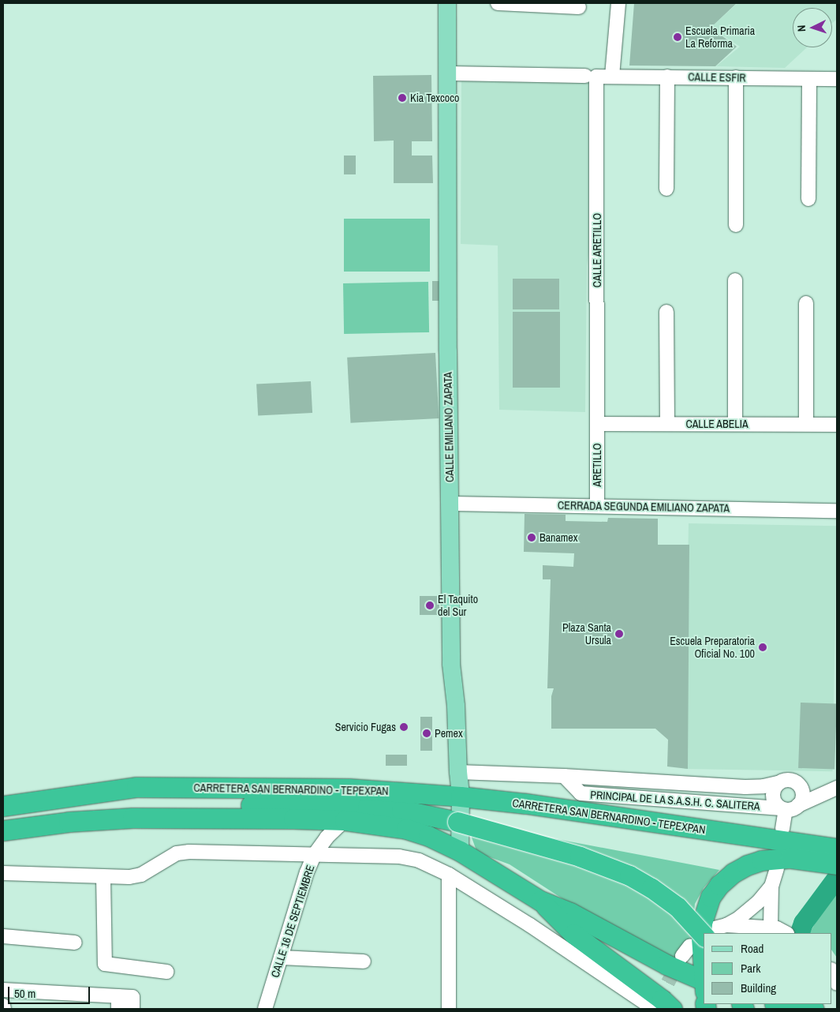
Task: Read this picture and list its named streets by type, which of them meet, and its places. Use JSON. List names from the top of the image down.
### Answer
{
  "streets": {
    "highway": ["CARRETERA SAN BERNARDINO - TEPEXPAN"],
    "main road": ["CALLE EMILIANO ZAPATA"],
    "street": [
      "CALLE ESFIR",
      "CALLE ARETILLO",
      "CALLE ABELIA",
      "ARETILLO",
      "CERRADA SEGUNDA EMILIANO ZAPATA",
      "PRINCIPAL DE LA S.A.S.H. C. SALITERA",
      "CALLE 16 DE SEPTIEMBRE"
    ]
  },
  "crossings": [
    ["CALLE ESFIR", "CALLE ARETILLO"],
    ["CALLE ESFIR", "CALLE EMILIANO ZAPATA"],
    ["CALLE ARETILLO", "CALLE ABELIA"],
    ["CALLE ARETILLO", "ARETILLO"],
    ["CALLE ABELIA", "ARETILLO"],
    ["CALLE EMILIANO ZAPATA", "CERRADA SEGUNDA EMILIANO ZAPATA"],
    ["CALLE EMILIANO ZAPATA", "CARRETERA SAN BERNARDINO - TEPEXPAN"],
    ["ARETILLO", "CERRADA SEGUNDA EMILIANO ZAPATA"]
  ],
  "places": [
    "Escuela Primaria La Reforma",
    "Kia Texcoco",
    "Banamex",
    "El Taquito del Sur",
    "Plaza Santa Ursula",
    "Escuela Preparatoria Oficial No. 100",
    "Servicio Fugas",
    "Pemex"
  ],
  "legend": ["Road", "Park", "Building"],
  "scale_bar": "50 m",
  "north": "left"
}
